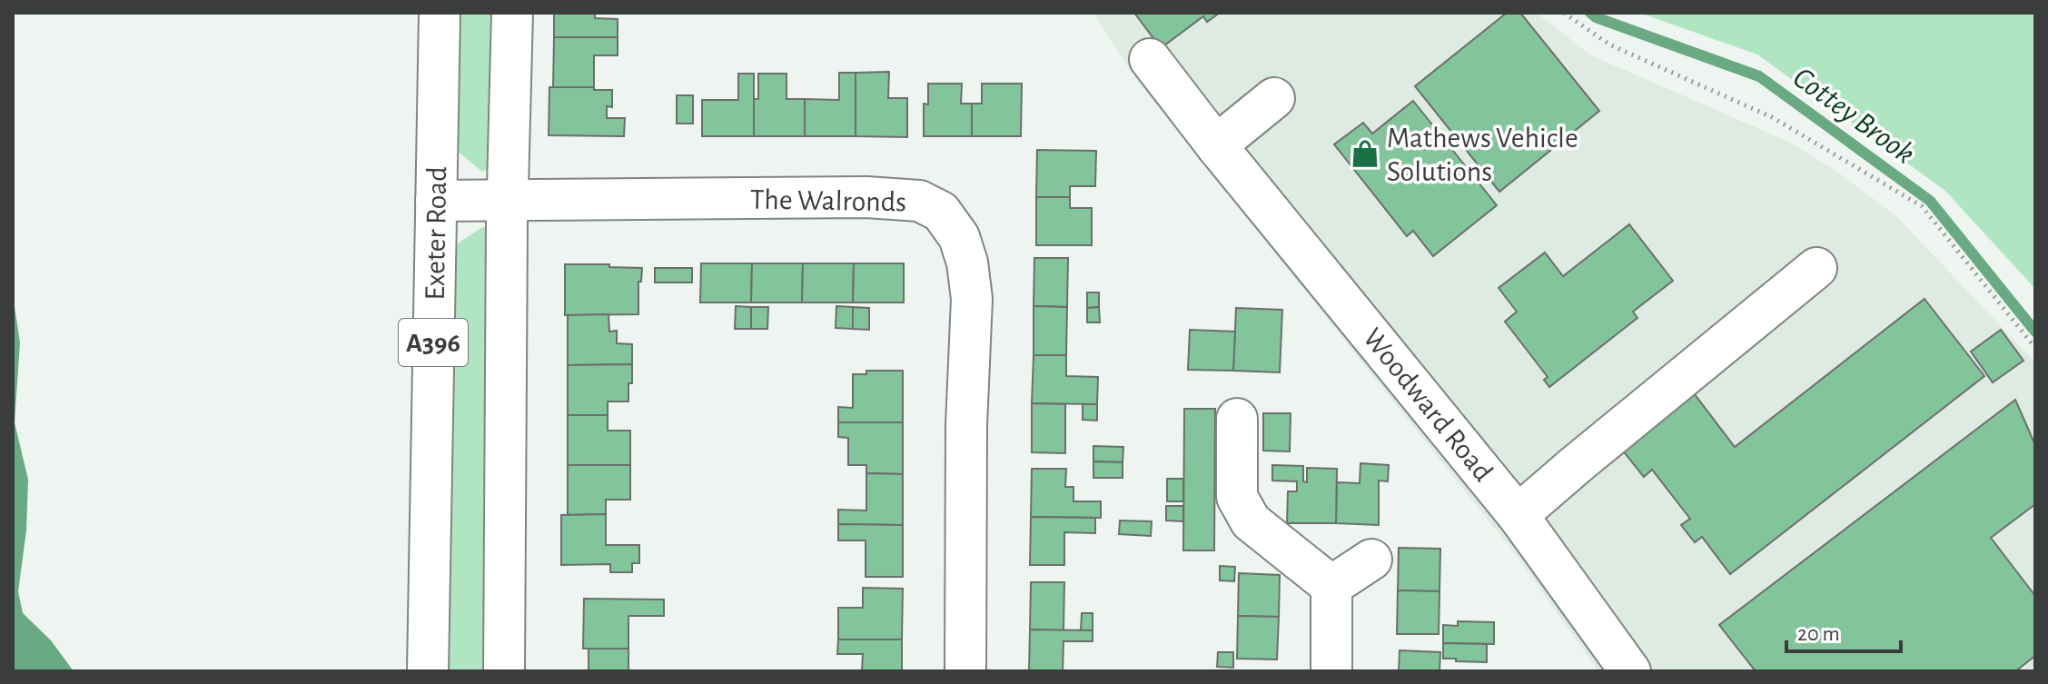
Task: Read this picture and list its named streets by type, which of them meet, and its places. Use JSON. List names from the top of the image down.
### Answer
{
  "streets": {
    "street": [
      "The Walronds",
      "Exeter Road",
      "A396",
      "Woodward Road"
    ]
  },
  "crossings": [
    ["The Walronds", "Exeter Road"]
  ],
  "water": ["Cottey Brook"],
  "places": {
    "shop": ["Mathews Vehicle Solutions"]
  },
  "scale_bar": "20 m"
}
